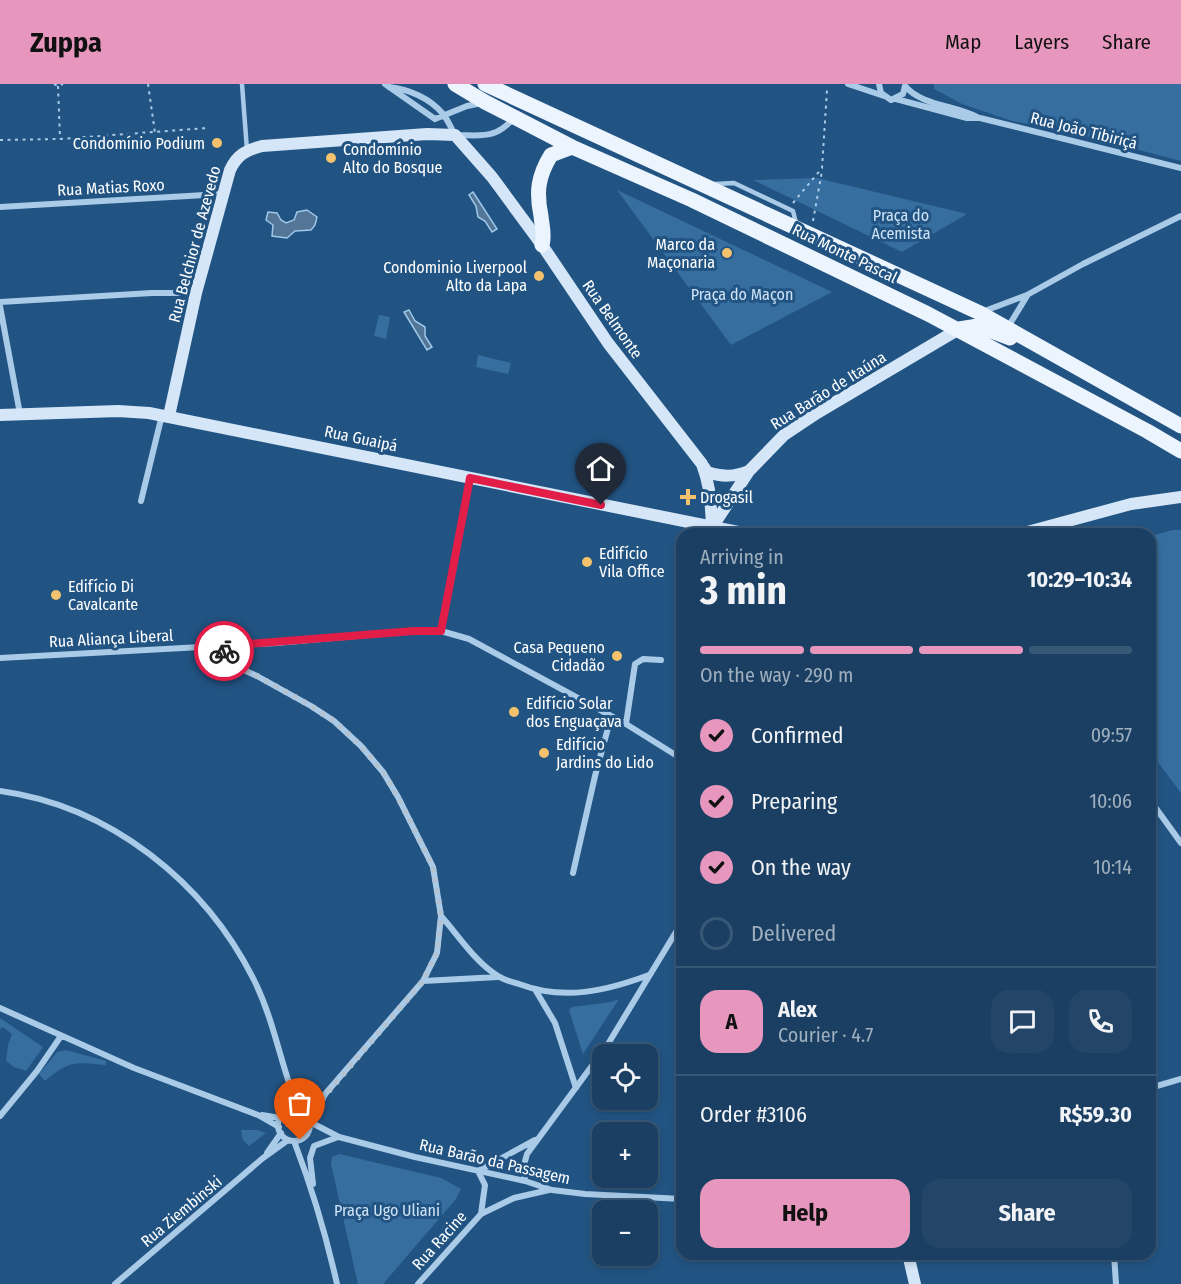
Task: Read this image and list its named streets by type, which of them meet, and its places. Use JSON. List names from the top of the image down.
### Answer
{
  "streets": {
    "main road": [
      "Rua Belchior de Azevedo",
      "Rua Monte Pascal",
      "Rua Belmonte",
      "Rua Barão de Itaúna",
      "Rua Guaipá"
    ],
    "street": [
      "Rua João Tibiriçá",
      "Rua Matias Roxo",
      "Rua Aliança Liberal",
      "Rua Barão da Passagem",
      "Rua Ziembinski",
      "Rua Racine"
    ]
  },
  "crossings": [
    ["Rua Matias Roxo", "Rua Belchior de Azevedo"],
    ["Rua Belchior de Azevedo", "Rua Guaipá"],
    ["Rua Monte Pascal", "Rua Barão de Itaúna"],
    ["Rua Barão da Passagem", "Rua Ziembinski"],
    ["Rua Barão da Passagem", "Rua Racine"]
  ],
  "parks": ["Praça do Acemista", "Praça do Maçon", "Praça Ugo Uliani"],
  "places": {
    "other": [
      "Condomínio Podium",
      "Condomínio Alto do Bosque",
      "Marco da Maçonaria",
      "Condominio Liverpool Alto da Lapa",
      "Edifício Vila Office",
      "Edifício Di Cavalcante",
      "Casa Pequeno Cidadão",
      "Edifício Solar dos Enguaçava",
      "Edifício Jardins do Lido"
    ],
    "health": ["Drogasil"]
  },
  "page": {
    "header": "Zuppa",
    "nav": ["Map", "Layers", "Share"],
    "heading": ["3 min", "Arriving in", "10:29–10:34"],
    "panel": [
      "Alex",
      "Courier · 4.7",
      "Order #3106",
      "R$59.30"
    ],
    "bar": "On the way · 290 m",
    "list": [
      ["Confirmed", "09:57"],
      ["Preparing", "10:06"],
      ["On the way", "10:14"],
      "Delivered"
    ],
    "round": "A",
    "map_buttons": ["+", "−"],
    "buttons": ["Help", "Share"]
  }
}
